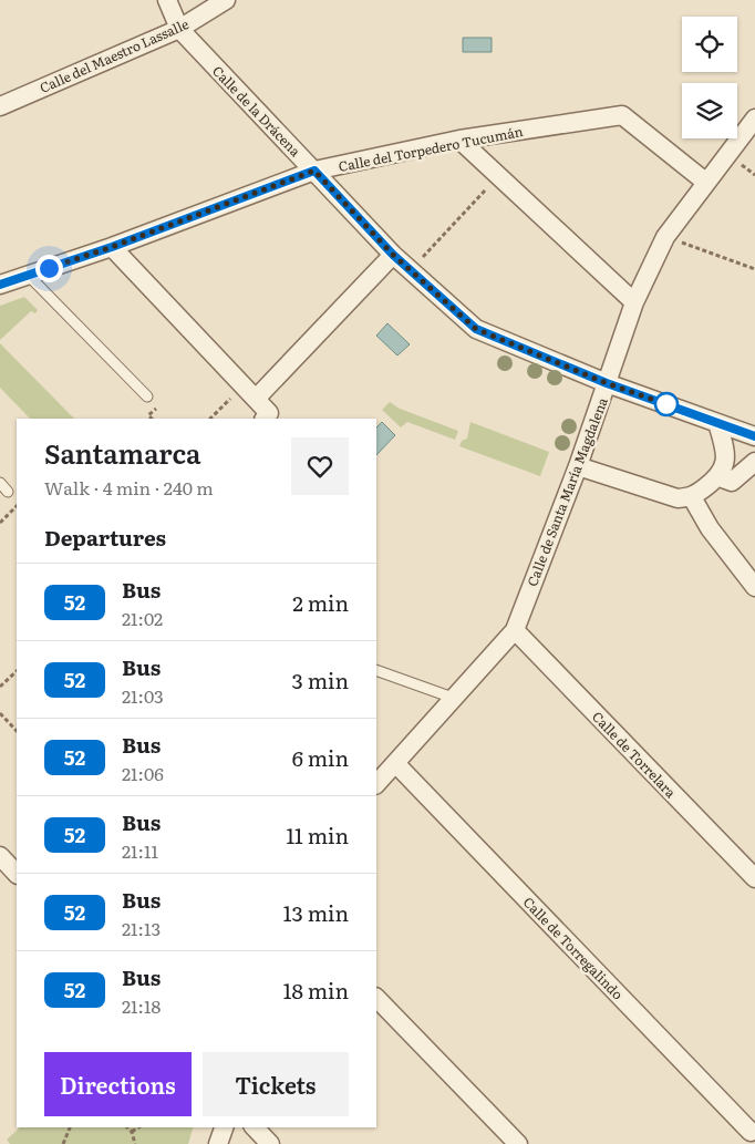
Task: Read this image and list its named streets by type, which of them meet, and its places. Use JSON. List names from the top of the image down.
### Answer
{
  "streets": {
    "street": [
      "Calle del Maestro Lassalle",
      "Calle de la Drácena",
      "Calle del Torpedero Tucumán",
      "Calle de Santa María Magdalena",
      "Calle de Torrelara",
      "Calle de Torregalindo"
    ]
  },
  "crossings": [
    ["Calle del Maestro Lassalle", "Calle de la Drácena"],
    ["Calle de la Drácena", "Calle del Torpedero Tucumán"],
    ["Calle de la Drácena", "Calle de Santa María Magdalena"],
    ["Calle del Torpedero Tucumán", "Calle de Santa María Magdalena"],
    ["Calle de Santa María Magdalena", "Calle de Torrelara"],
    ["Calle de Santa María Magdalena", "Calle de Torregalindo"]
  ],
  "lines": ["bus line 52"],
  "page": {
    "heading": [
      ["Santamarca", "Walk · 4 min · 240 m"],
      "Departures"
    ],
    "list": [
      {
        "mark": "52",
        "name": "Bus",
        "note": "21:02",
        "value": "2 min"
      },
      {
        "mark": "52",
        "name": "Bus",
        "note": "21:03",
        "value": "3 min"
      },
      {
        "mark": "52",
        "name": "Bus",
        "note": "21:06",
        "value": "6 min"
      },
      {
        "mark": "52",
        "name": "Bus",
        "note": "21:11",
        "value": "11 min"
      },
      {
        "mark": "52",
        "name": "Bus",
        "note": "21:13",
        "value": "13 min"
      },
      {
        "mark": "52",
        "name": "Bus",
        "note": "21:18",
        "value": "18 min"
      }
    ],
    "buttons": ["Directions", "Tickets"]
  }
}
